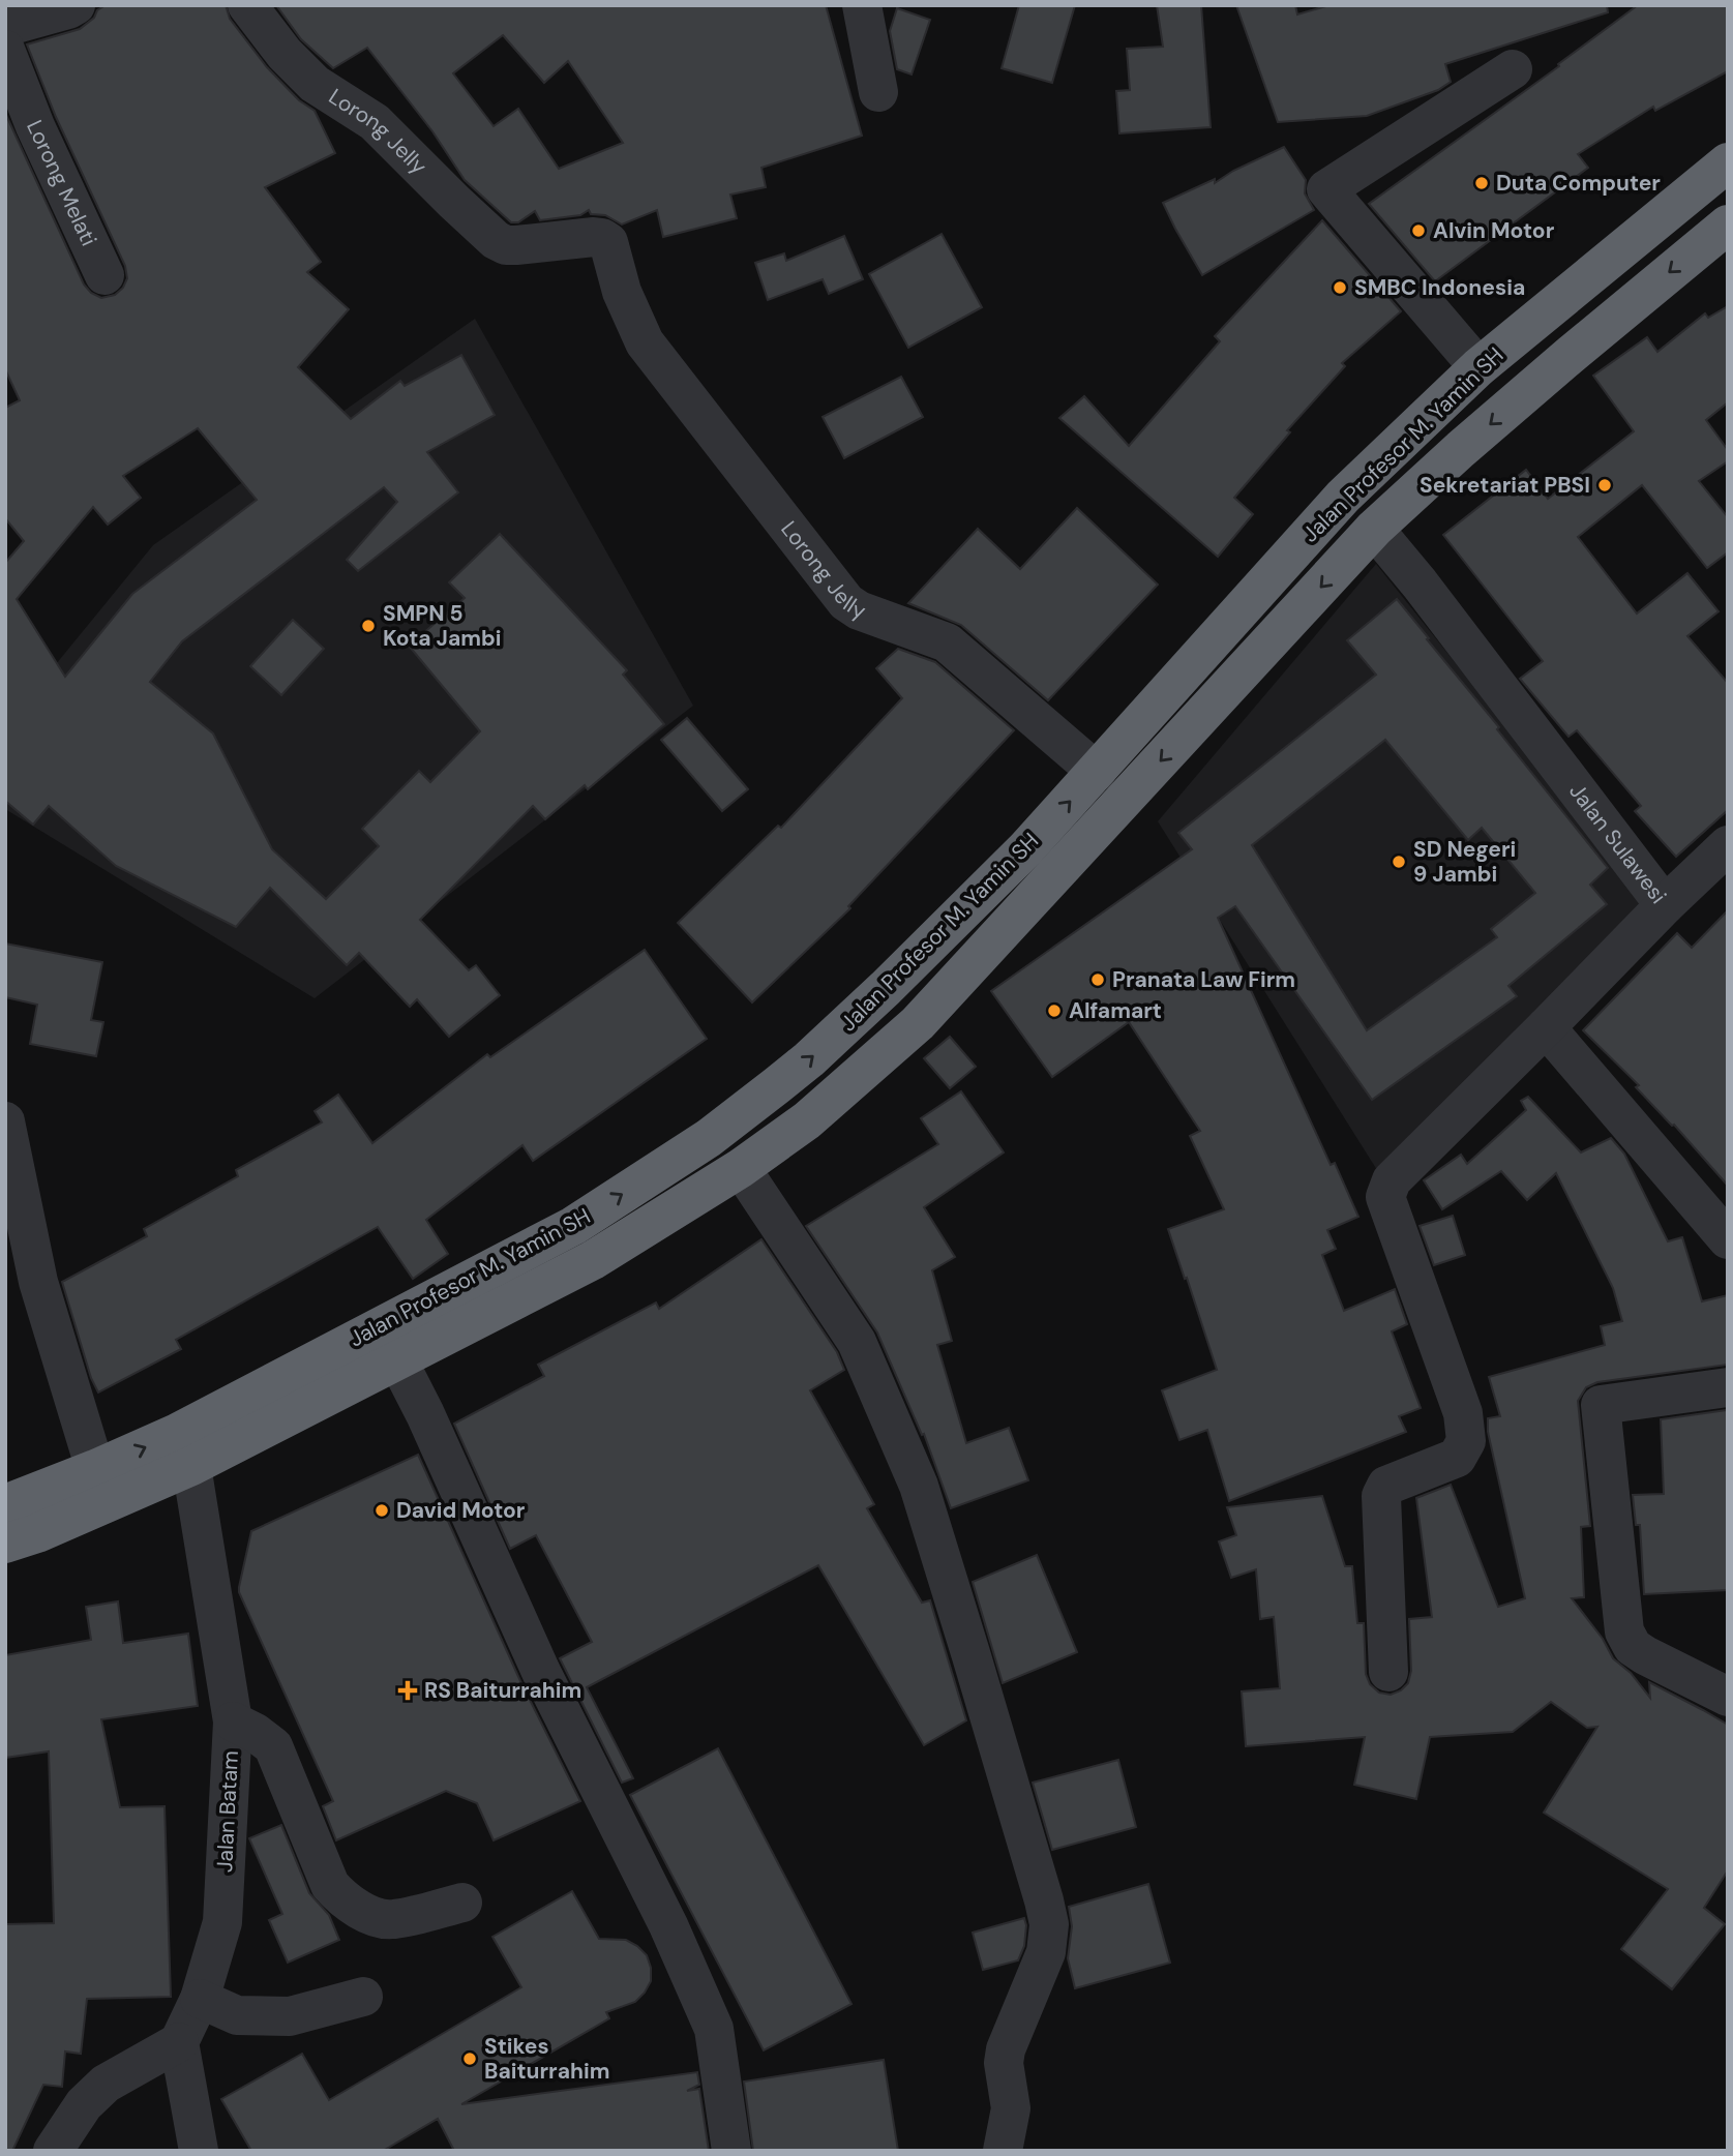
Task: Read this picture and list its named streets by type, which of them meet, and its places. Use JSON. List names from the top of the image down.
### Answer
{
  "streets": {
    "highway": ["Jalan Profesor M. Yamin SH"],
    "street": [
      "Lorong Jelly",
      "Lorong Melati",
      "Jalan Sulawesi",
      "Jalan Batam"
    ]
  },
  "crossings": [
    ["Lorong Jelly", "Jalan Profesor M. Yamin SH"],
    ["Jalan Profesor M. Yamin SH", "Jalan Sulawesi"],
    ["Jalan Profesor M. Yamin SH", "Jalan Batam"]
  ],
  "places": {
    "other": [
      "Duta Computer",
      "Alvin Motor",
      "SMBC Indonesia",
      "Sekretariat PBSI",
      "SMPN 5 Kota Jambi",
      "SD Negeri 9 Jambi",
      "Pranata Law Firm",
      "Alfamart",
      "David Motor",
      "Stikes Baiturrahim"
    ],
    "health": ["RS Baiturrahim"]
  }
}
